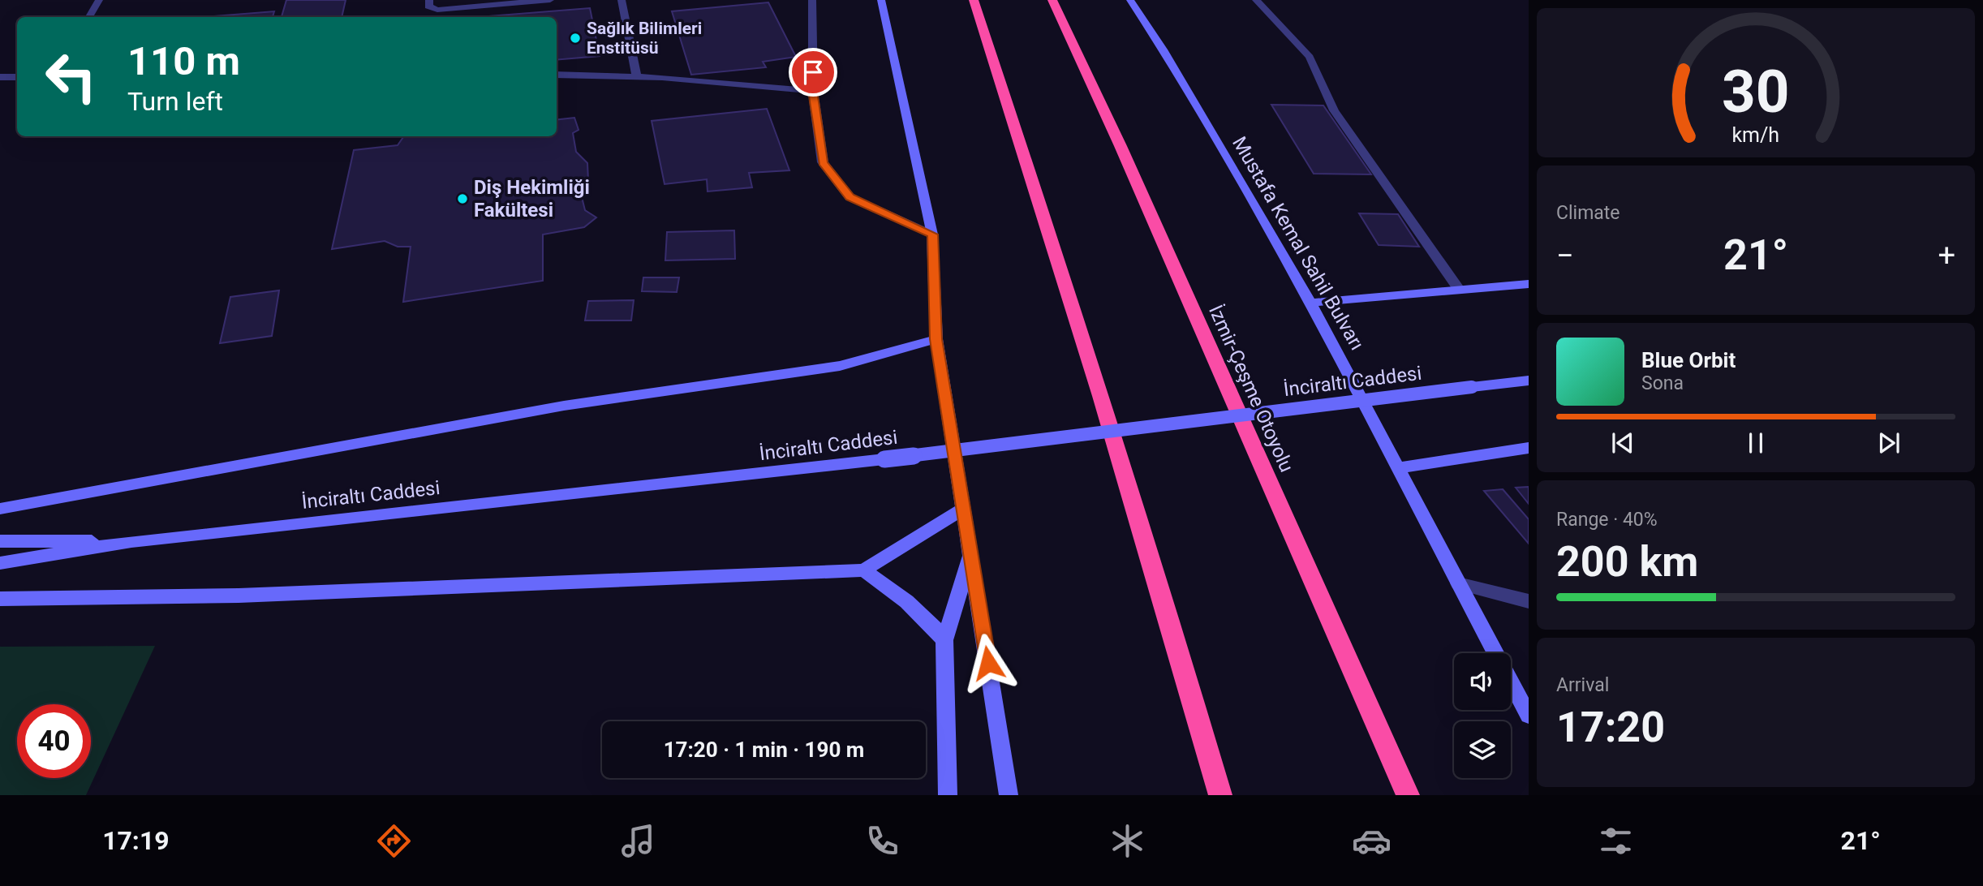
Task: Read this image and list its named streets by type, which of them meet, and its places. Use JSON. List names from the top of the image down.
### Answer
{
  "streets": {
    "highway": ["İzmir-Çeşme Otoyolu"],
    "main road": ["Mustafa Kemal Sahil Bulvarı", "İnciraltı Caddesi"]
  },
  "places": ["Sağlık Bilimleri Enstitüsü", "Diş Hekimliği Fakültesi"],
  "page": {
    "turn": ["110 m", "Turn left"],
    "tile": [
      "Climate",
      ["Range · 40%", "200 km"],
      ["Arrival", "17:20"]
    ],
    "heat": ["−", "21°", "+"],
    "song": ["Blue Orbit", "Sona"],
    "limit": "40",
    "trip": "17:20 · 1 min · 190 m",
    "tabs": ["17:19", "21°"],
    "gauge": ["30", "km/h"]
  }
}
